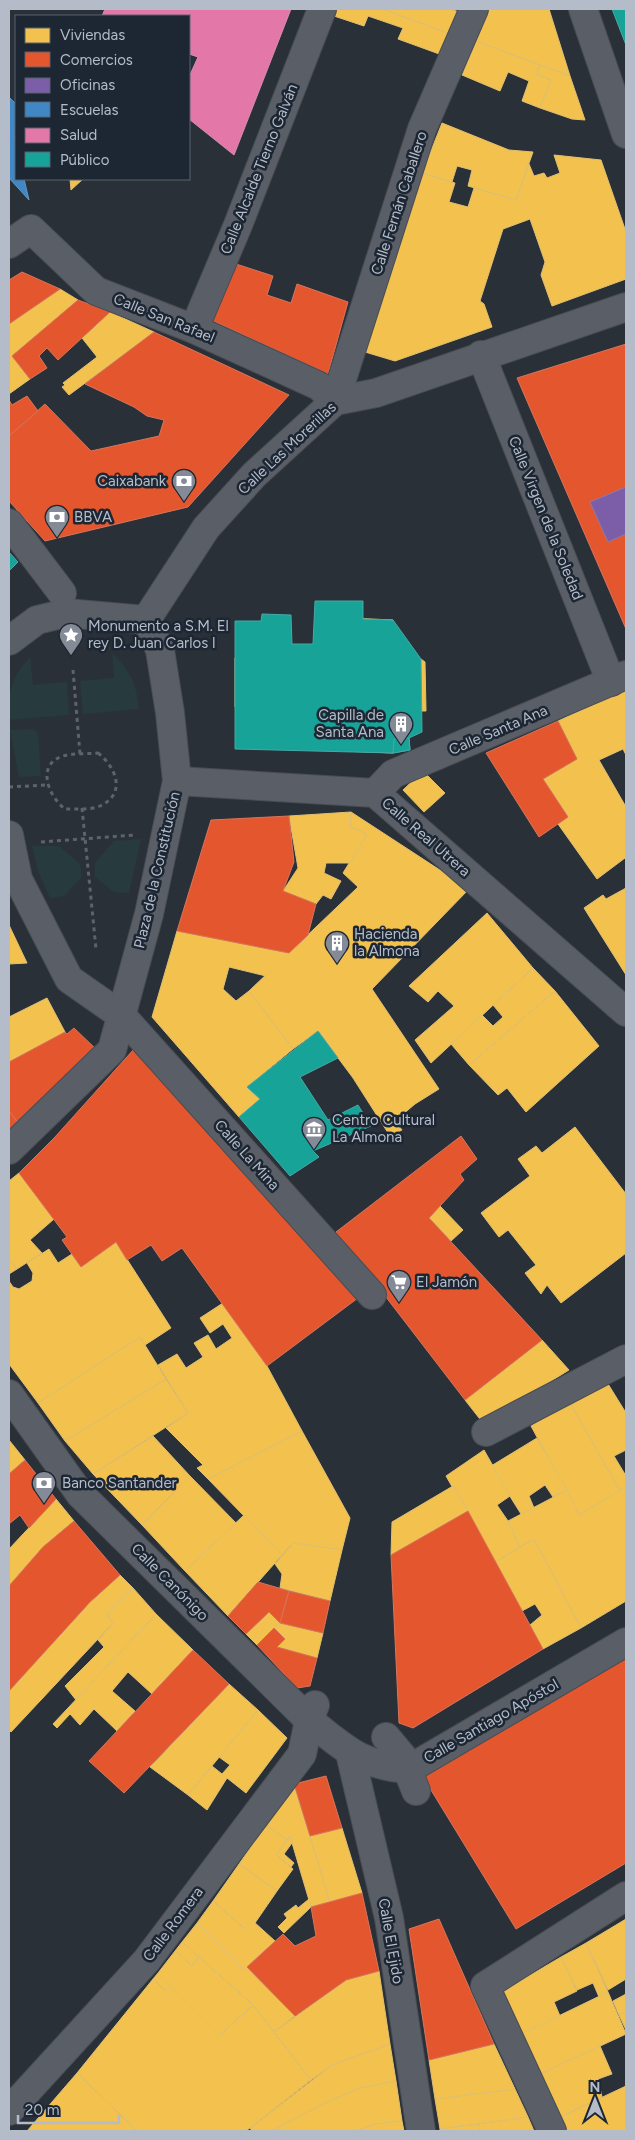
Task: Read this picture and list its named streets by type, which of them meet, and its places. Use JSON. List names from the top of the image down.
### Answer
{
  "streets": {
    "street": [
      "Calle Alcalde Tierno Galván",
      "Calle Fernán Caballero",
      "Calle San Rafael",
      "Calle Las Morerillas",
      "Calle Virgen de la Soledad",
      "Calle Santa Ana",
      "Calle Real Utrera",
      "Plaza de la Constitución",
      "Calle La Mina",
      "Calle Canónigo",
      "Calle Santiago Apóstol",
      "Calle Romera",
      "Calle El Ejido"
    ]
  },
  "crossings": [
    ["Calle Alcalde Tierno Galván", "Calle San Rafael"],
    ["Calle Fernán Caballero", "Calle San Rafael"],
    ["Calle Fernán Caballero", "Calle Las Morerillas"],
    ["Calle San Rafael", "Calle Las Morerillas"],
    ["Calle Las Morerillas", "Calle Virgen de la Soledad"],
    ["Calle Las Morerillas", "Plaza de la Constitución"],
    ["Calle Virgen de la Soledad", "Calle Santa Ana"],
    ["Calle Santa Ana", "Calle Real Utrera"],
    ["Calle Real Utrera", "Plaza de la Constitución"],
    ["Plaza de la Constitución", "Calle La Mina"],
    ["Calle Canónigo", "Calle Santiago Apóstol"],
    ["Calle Canónigo", "Calle Romera"],
    ["Calle Canónigo", "Calle El Ejido"],
    ["Calle Santiago Apóstol", "Calle El Ejido"]
  ],
  "places": {
    "bank": ["Caixabank", "BBVA", "Banco Santander"],
    "place": ["Monumento a S.M. El rey D. Juan Carlos I"],
    "building": ["Capilla de Santa Ana", "Hacienda la Almona"],
    "museum": ["Centro Cultural La Almona"],
    "supermarket": ["El Jamón"]
  },
  "legend": [
    "Viviendas",
    "Comercios",
    "Oficinas",
    "Escuelas",
    "Salud",
    "Público"
  ],
  "scale_bar": "20 m",
  "north": "top"
}
